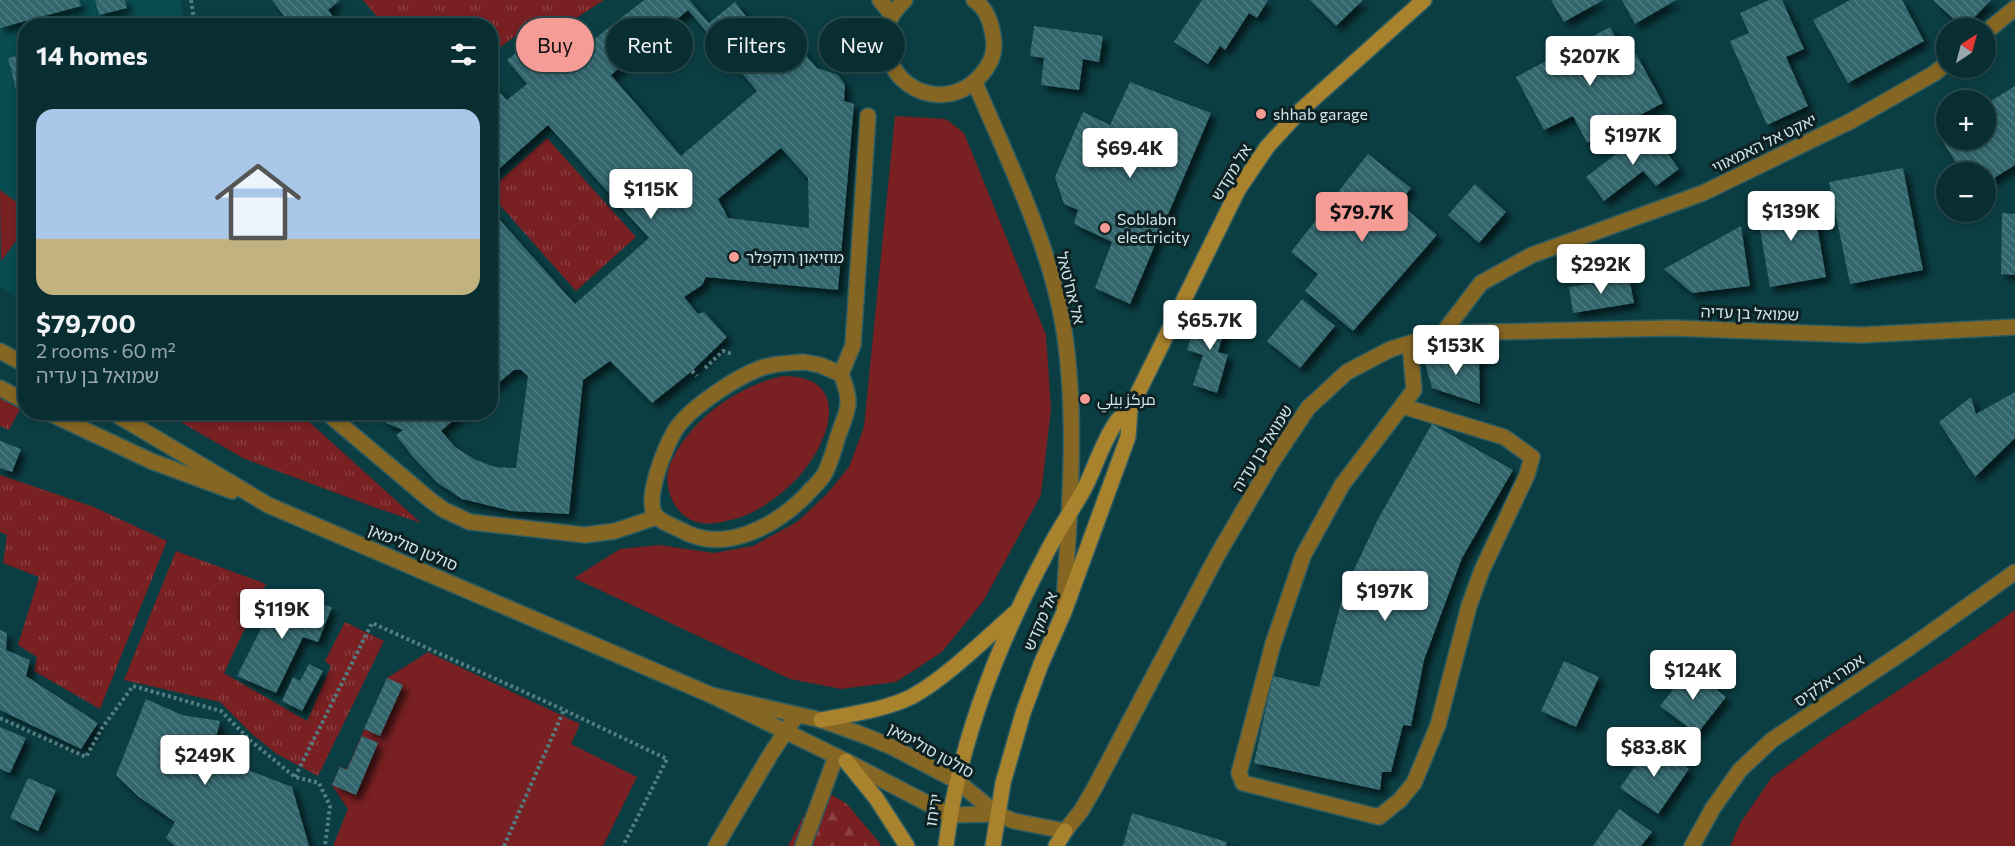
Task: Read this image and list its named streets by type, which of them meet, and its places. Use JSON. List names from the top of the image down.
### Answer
{
  "streets": {
    "main road": ["אל מקדש", "יריחו"],
    "street": [
      "יאקט אל האמאווי",
      "אל אח'טאל",
      "שמואל בן עדיה",
      "סולטן סולימאן",
      "אמרו אלקיס"
    ]
  },
  "crossings": [
    ["יאקט אל האמאווי", "שמואל בן עדיה"],
    ["אל מקדש", "אל אח'טאל"],
    ["אל מקדש", "סולטן סולימאן"],
    ["אל מקדש", "יריחו"],
    ["סולטן סולימאן", "יריחו"]
  ],
  "places": [
    "shhab garage",
    "Soblabn electricity",
    "מוזיאון רוקפלר",
    "مركز بيلي"
  ],
  "north": "top right",
  "page": {
    "map_buttons": ["+", "−"],
    "chip": [
      "Buy",
      "Rent",
      "Filters",
      "New"
    ],
    "heading": "14 homes",
    "price": [
      "$207K",
      "$197K",
      "$69.4K",
      "$115K",
      "$139K",
      "$79.7K",
      "$292K",
      "$65.7K",
      "$153K",
      "$197K",
      "$119K",
      "$124K",
      "$83.8K",
      "$249K"
    ],
    "list": [
      {
        "name": "$79,700",
        "note": "2 rooms · 60 m² · שמואל בן עדיה"
      }
    ]
  }
}
